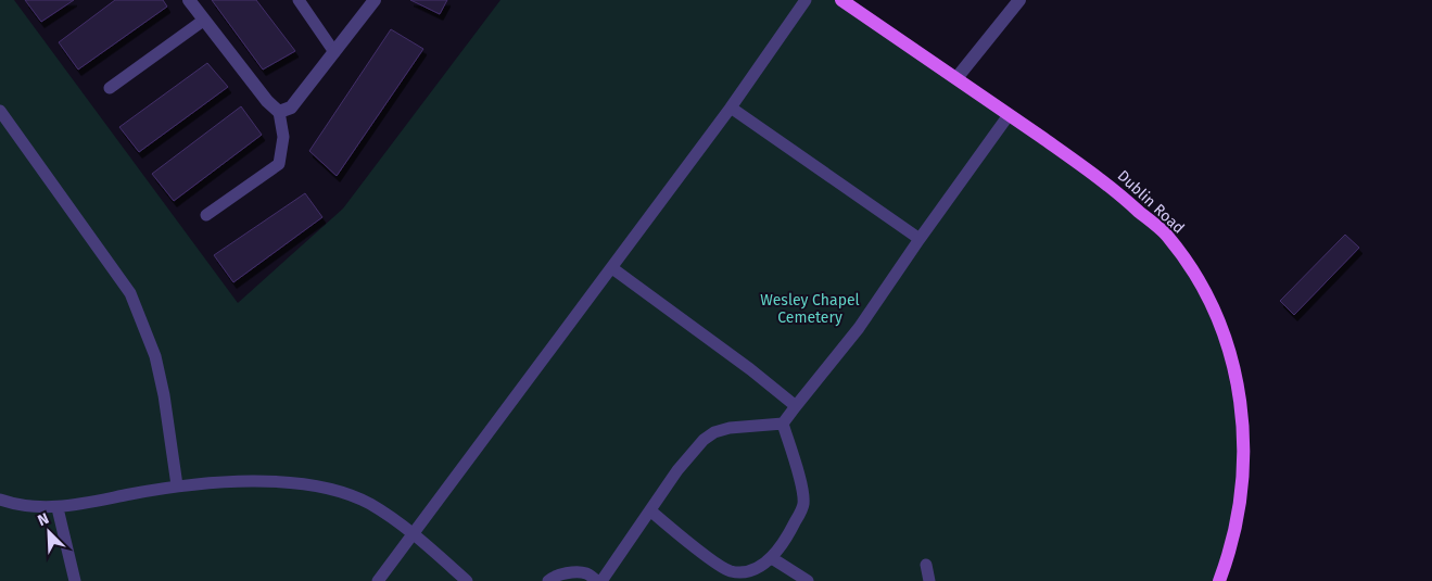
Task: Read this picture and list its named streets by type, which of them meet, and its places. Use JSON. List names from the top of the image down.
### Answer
{
  "streets": {
    "main road": ["Dublin Road"]
  },
  "parks": ["Wesley Chapel Cemetery"],
  "north": "top left"
}
